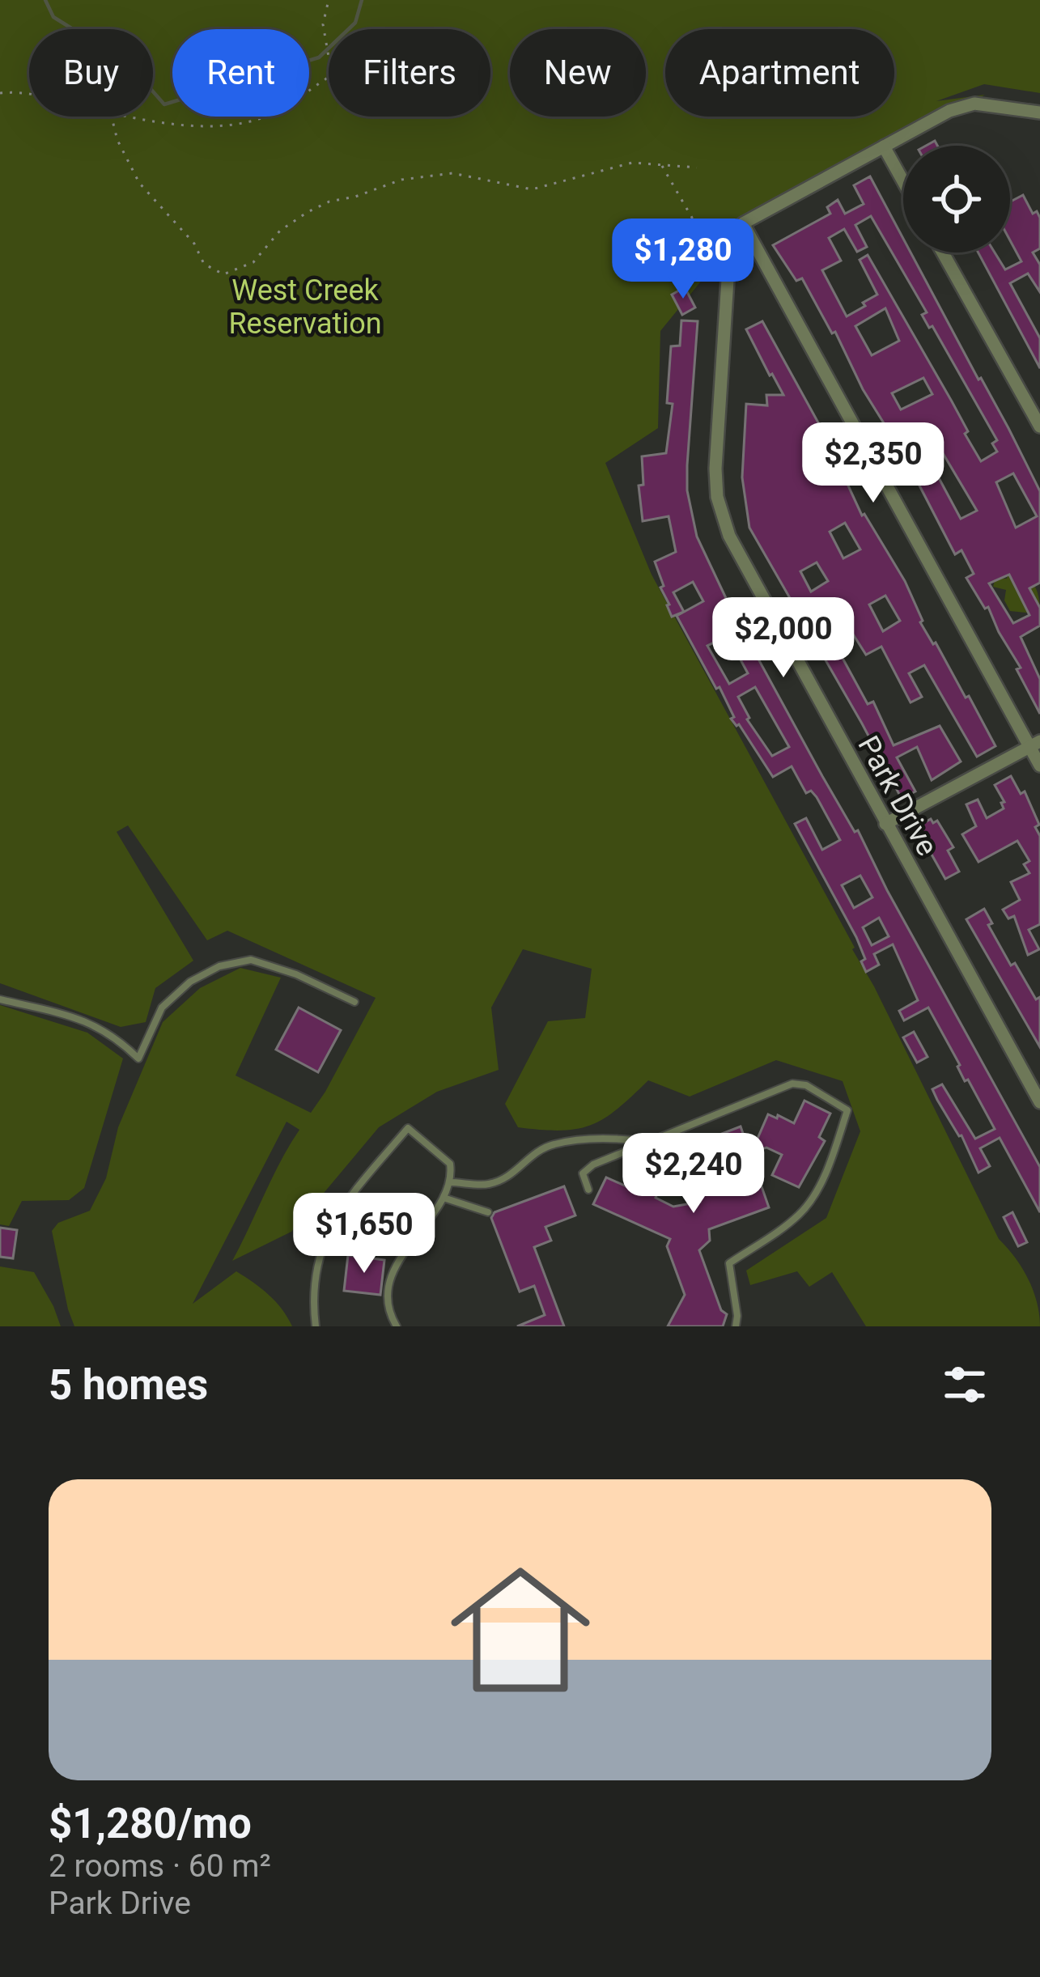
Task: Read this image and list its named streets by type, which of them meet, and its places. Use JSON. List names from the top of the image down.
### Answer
{
  "streets": {
    "street": ["Park Drive"]
  },
  "parks": ["West Creek Reservation"],
  "page": {
    "chip": [
      "Buy",
      "Rent",
      "Filters",
      "New",
      "Apartment"
    ],
    "price": [
      "$1,280",
      "$2,350",
      "$2,000",
      "$2,240",
      "$1,650"
    ],
    "heading": "5 homes",
    "list": [
      {
        "name": "$1,280/mo",
        "note": "2 rooms · 60 m² · Park Drive"
      }
    ]
  }
}
